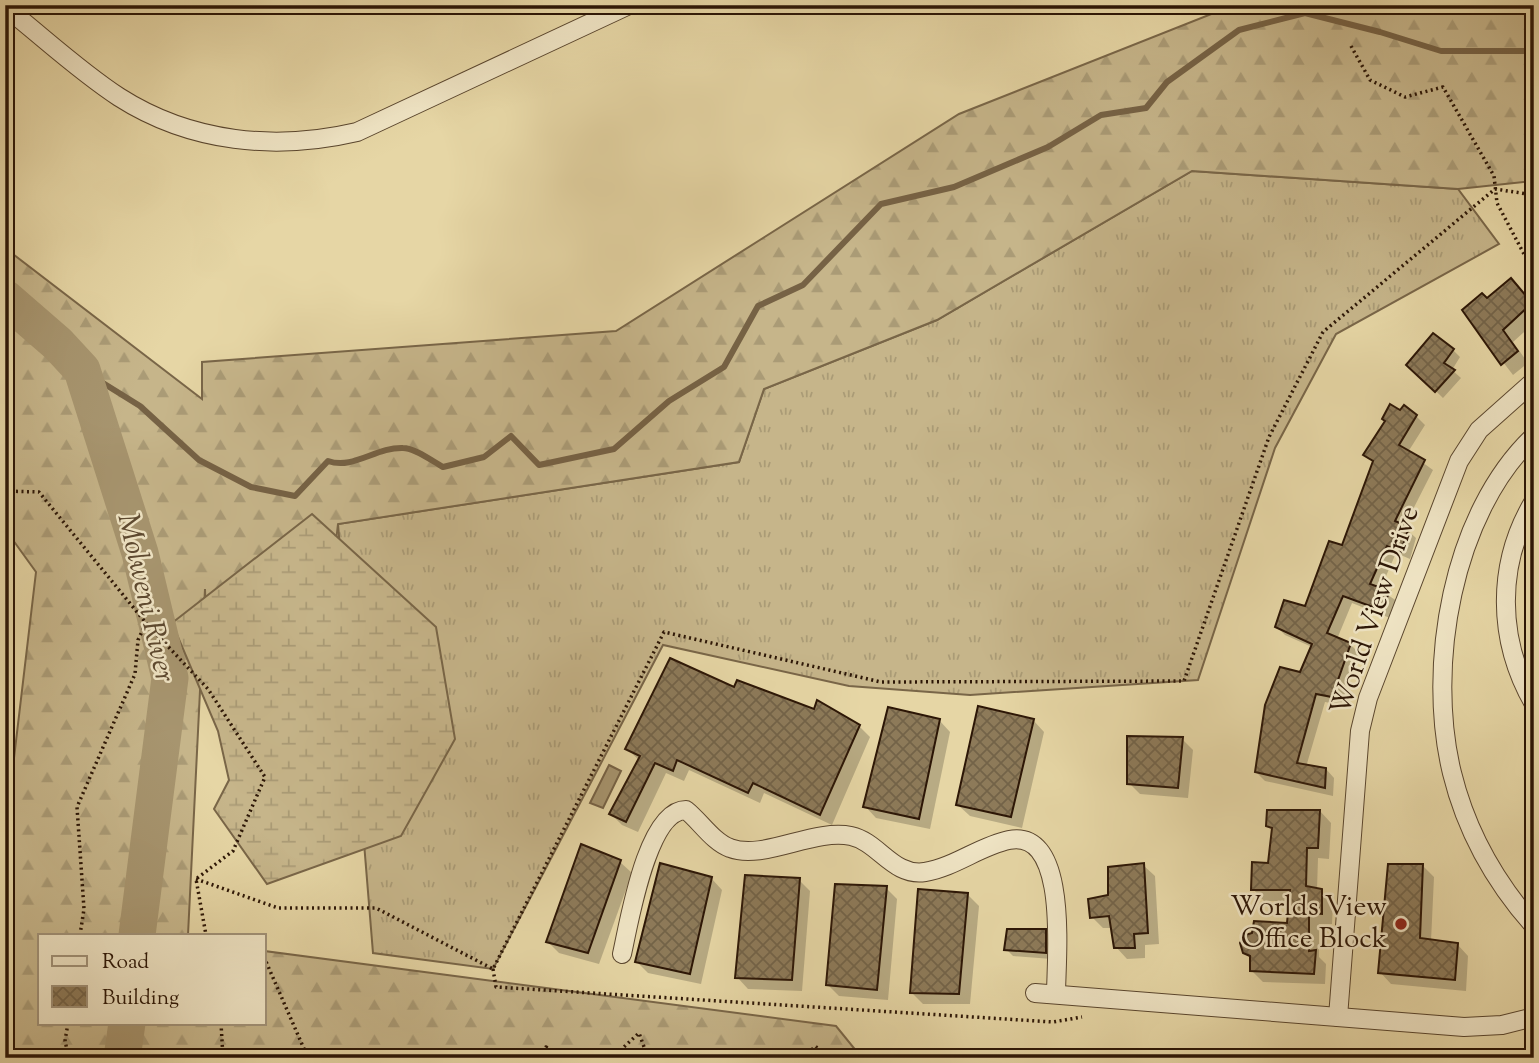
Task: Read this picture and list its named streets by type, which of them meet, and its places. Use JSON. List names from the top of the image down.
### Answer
{
  "streets": {
    "street": ["World View Drive"]
  },
  "water": ["Molweni River"],
  "places": ["Worlds View Office Block"],
  "legend": ["Road", "Building"]
}
